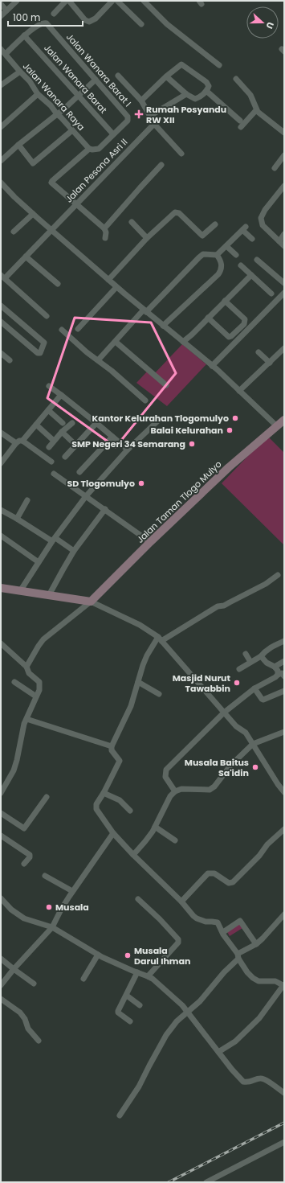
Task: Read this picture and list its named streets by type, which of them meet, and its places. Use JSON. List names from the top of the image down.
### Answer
{
  "streets": {
    "street": [
      "Jalan Wanara Barat I",
      "Jalan Wanara Barat",
      "Jalan Wanara Raya",
      "Jalan Pesona Asri II",
      "Jalan Taman Tlogo Mulyo"
    ]
  },
  "crossings": [
    ["Jalan Wanara Barat I", "Jalan Wanara Barat"]
  ],
  "places": {
    "health": ["Rumah Posyandu RW XII"],
    "other": [
      "Kantor Kelurahan Tlogomulyo",
      "Balai Kelurahan",
      "SMP Negeri 34 Semarang",
      "SD Tlogomulyo",
      "Masjid Nurut Tawabbin",
      "Musala Baitus Sa'idin",
      "Musala",
      "Musala Darul Ihman"
    ]
  },
  "scale_bar": "100 m",
  "north": "right"
}
